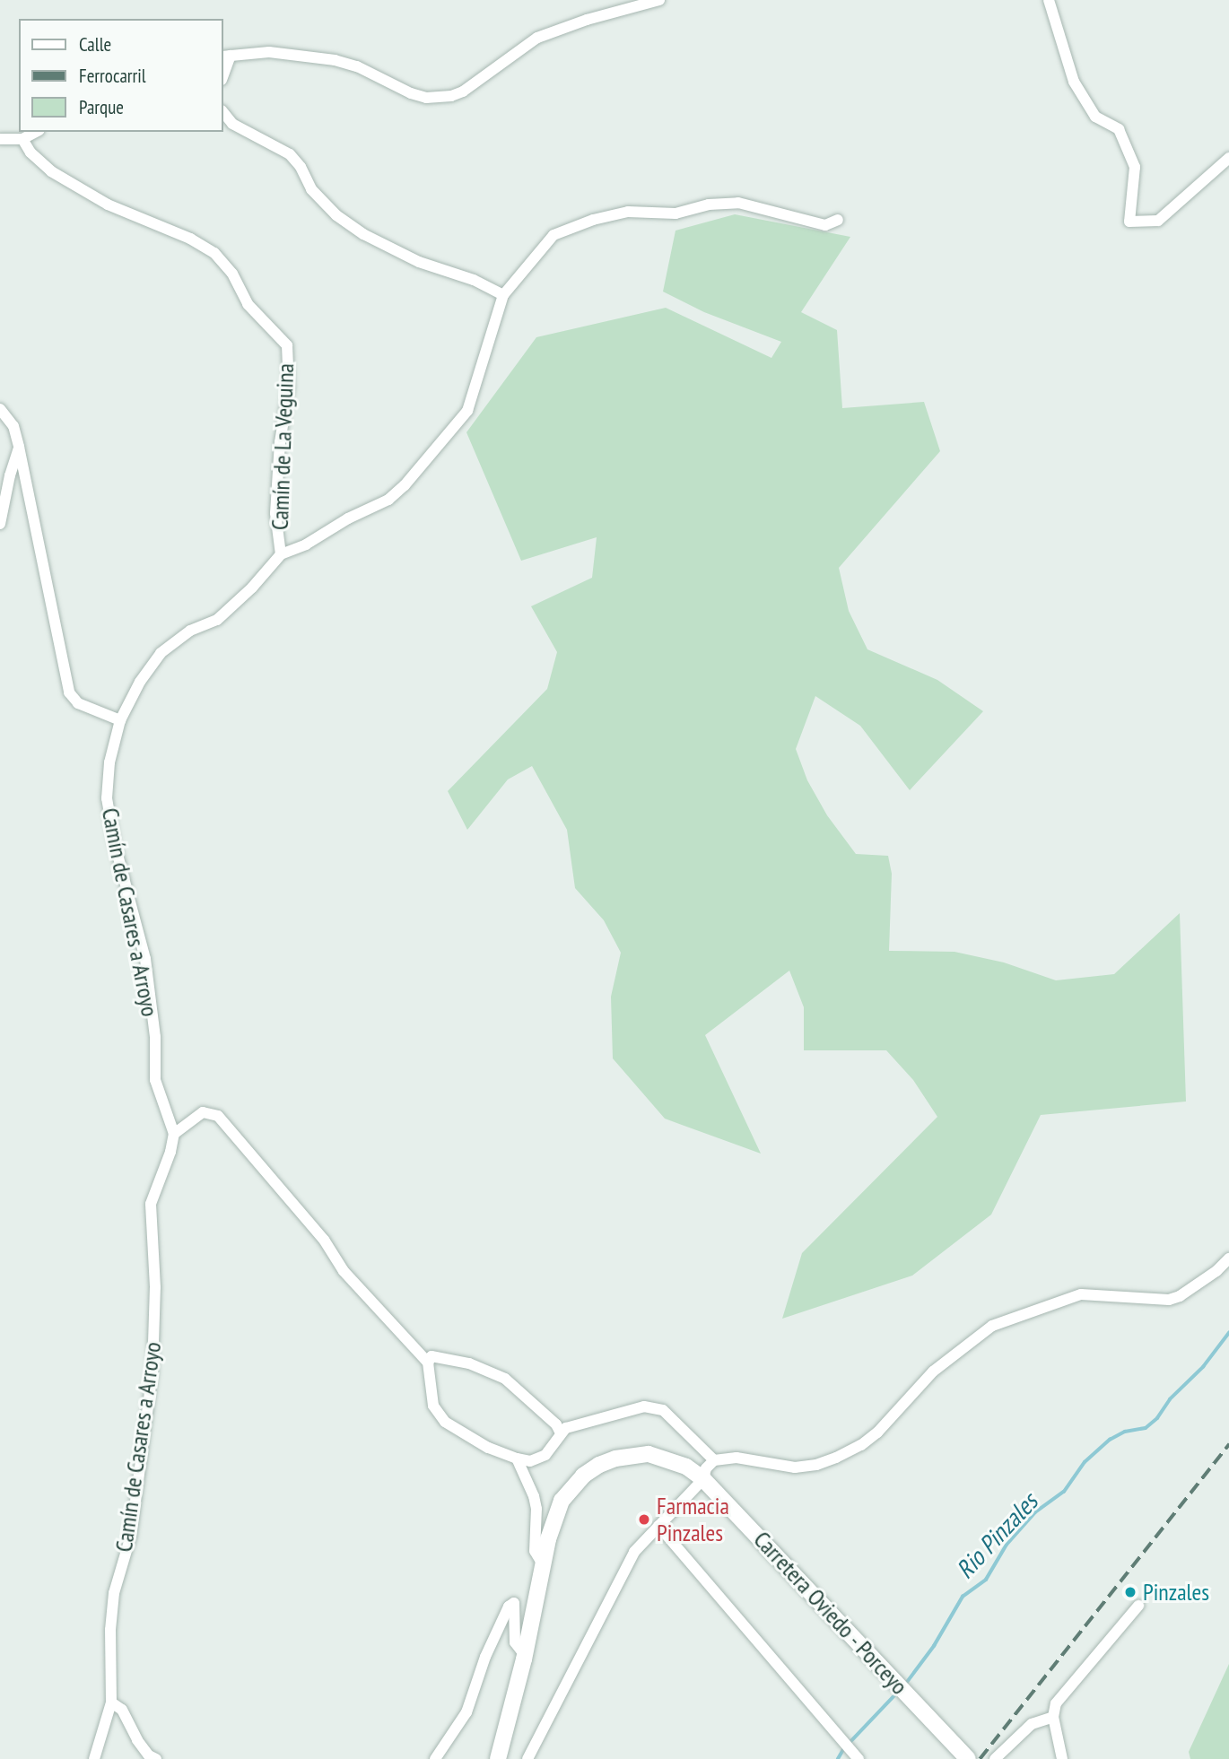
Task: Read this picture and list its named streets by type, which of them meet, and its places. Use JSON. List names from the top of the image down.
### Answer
{
  "streets": {
    "main road": ["Carretera Oviedo - Porceyo"],
    "street": ["Camín de La Veguina", "Camín de Casares a Arroyo"]
  },
  "crossings": [
    ["Camín de La Veguina", "Camín de Casares a Arroyo"]
  ],
  "water": ["Rio Pinzales"],
  "places": ["Farmacia Pinzales", "Pinzales"],
  "legend": ["Calle", "Ferrocarril", "Parque"]
}
